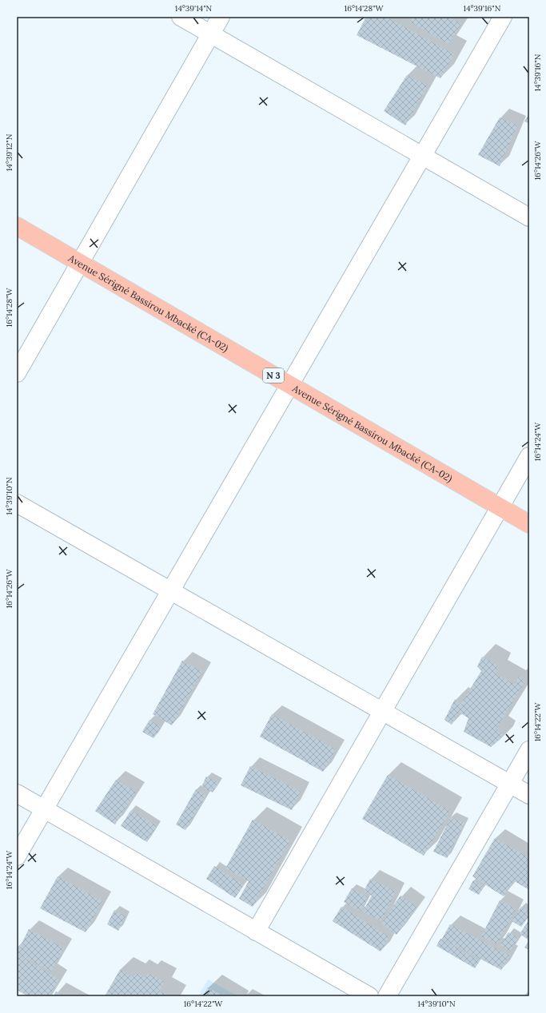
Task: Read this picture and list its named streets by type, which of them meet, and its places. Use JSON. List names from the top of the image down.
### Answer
{
  "streets": {
    "main road": ["Avenue Sérigné Bassirou Mbacké (CA-02)", "N 3"]
  },
  "coordinates": [
    "14°39'14\"N",
    "16°14'28\"W",
    "14°39'16\"N",
    "14°39'12\"N",
    "16°14'26\"W",
    "16°14'24\"W",
    "14°39'10\"N",
    "16°14'22\"W"
  ]
}
